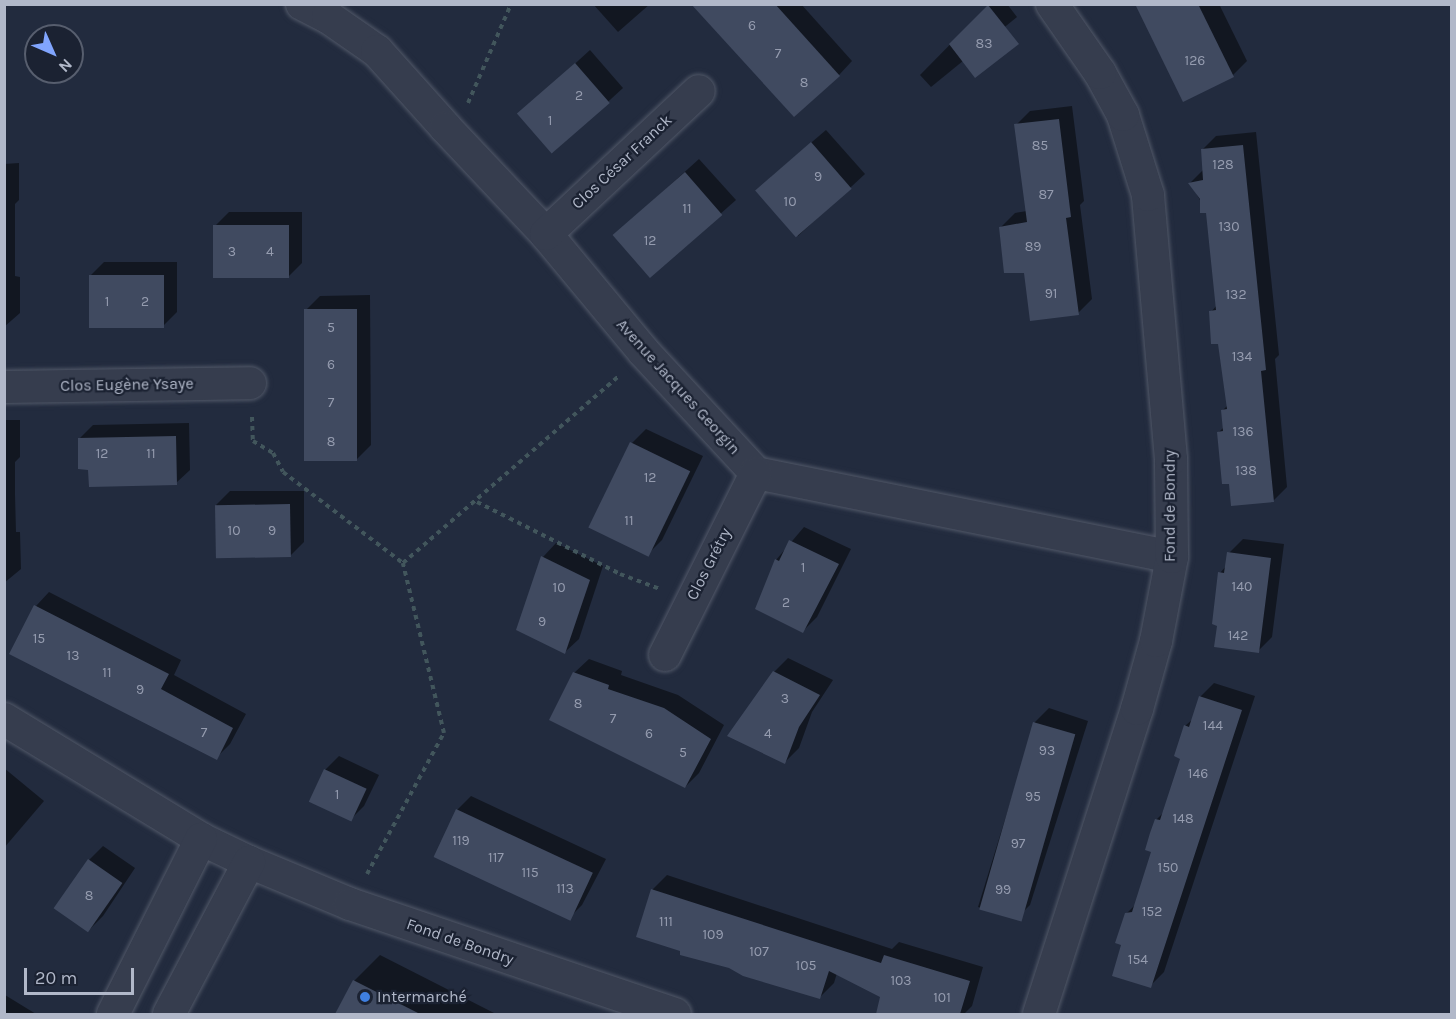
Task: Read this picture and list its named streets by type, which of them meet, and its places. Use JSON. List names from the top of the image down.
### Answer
{
  "streets": {
    "street": [
      "Clos César Franck",
      "Clos Eugène Ysaye",
      "Avenue Jacques Georgin",
      "Fond de Bondry",
      "Clos Grétry"
    ]
  },
  "crossings": [
    ["Clos César Franck", "Avenue Jacques Georgin"],
    ["Avenue Jacques Georgin", "Clos Grétry"]
  ],
  "places": ["Intermarché"],
  "house_numbers": [
    "6",
    "83",
    "7",
    "126",
    "8",
    "2",
    "1",
    "85",
    "128",
    "9",
    "87",
    "10",
    "11",
    "130",
    "12",
    "89",
    "3",
    "4",
    "91",
    "132",
    "1",
    "2",
    "5",
    "134",
    "6",
    "7",
    "136",
    "8",
    "12",
    "11",
    "138",
    "12",
    "11",
    "10",
    "9",
    "1",
    "140",
    "10",
    "2",
    "9",
    "142",
    "15",
    "13",
    "11",
    "9",
    "3",
    "8",
    "7",
    "144",
    "7",
    "6",
    "4",
    "93",
    "5",
    "146",
    "1",
    "95",
    "148",
    "119",
    "97",
    "117",
    "150",
    "115",
    "113",
    "99",
    "8",
    "152",
    "111",
    "109",
    "107",
    "154",
    "105",
    "103",
    "101"
  ],
  "scale_bar": "20 m",
  "north": "bottom right"
}
